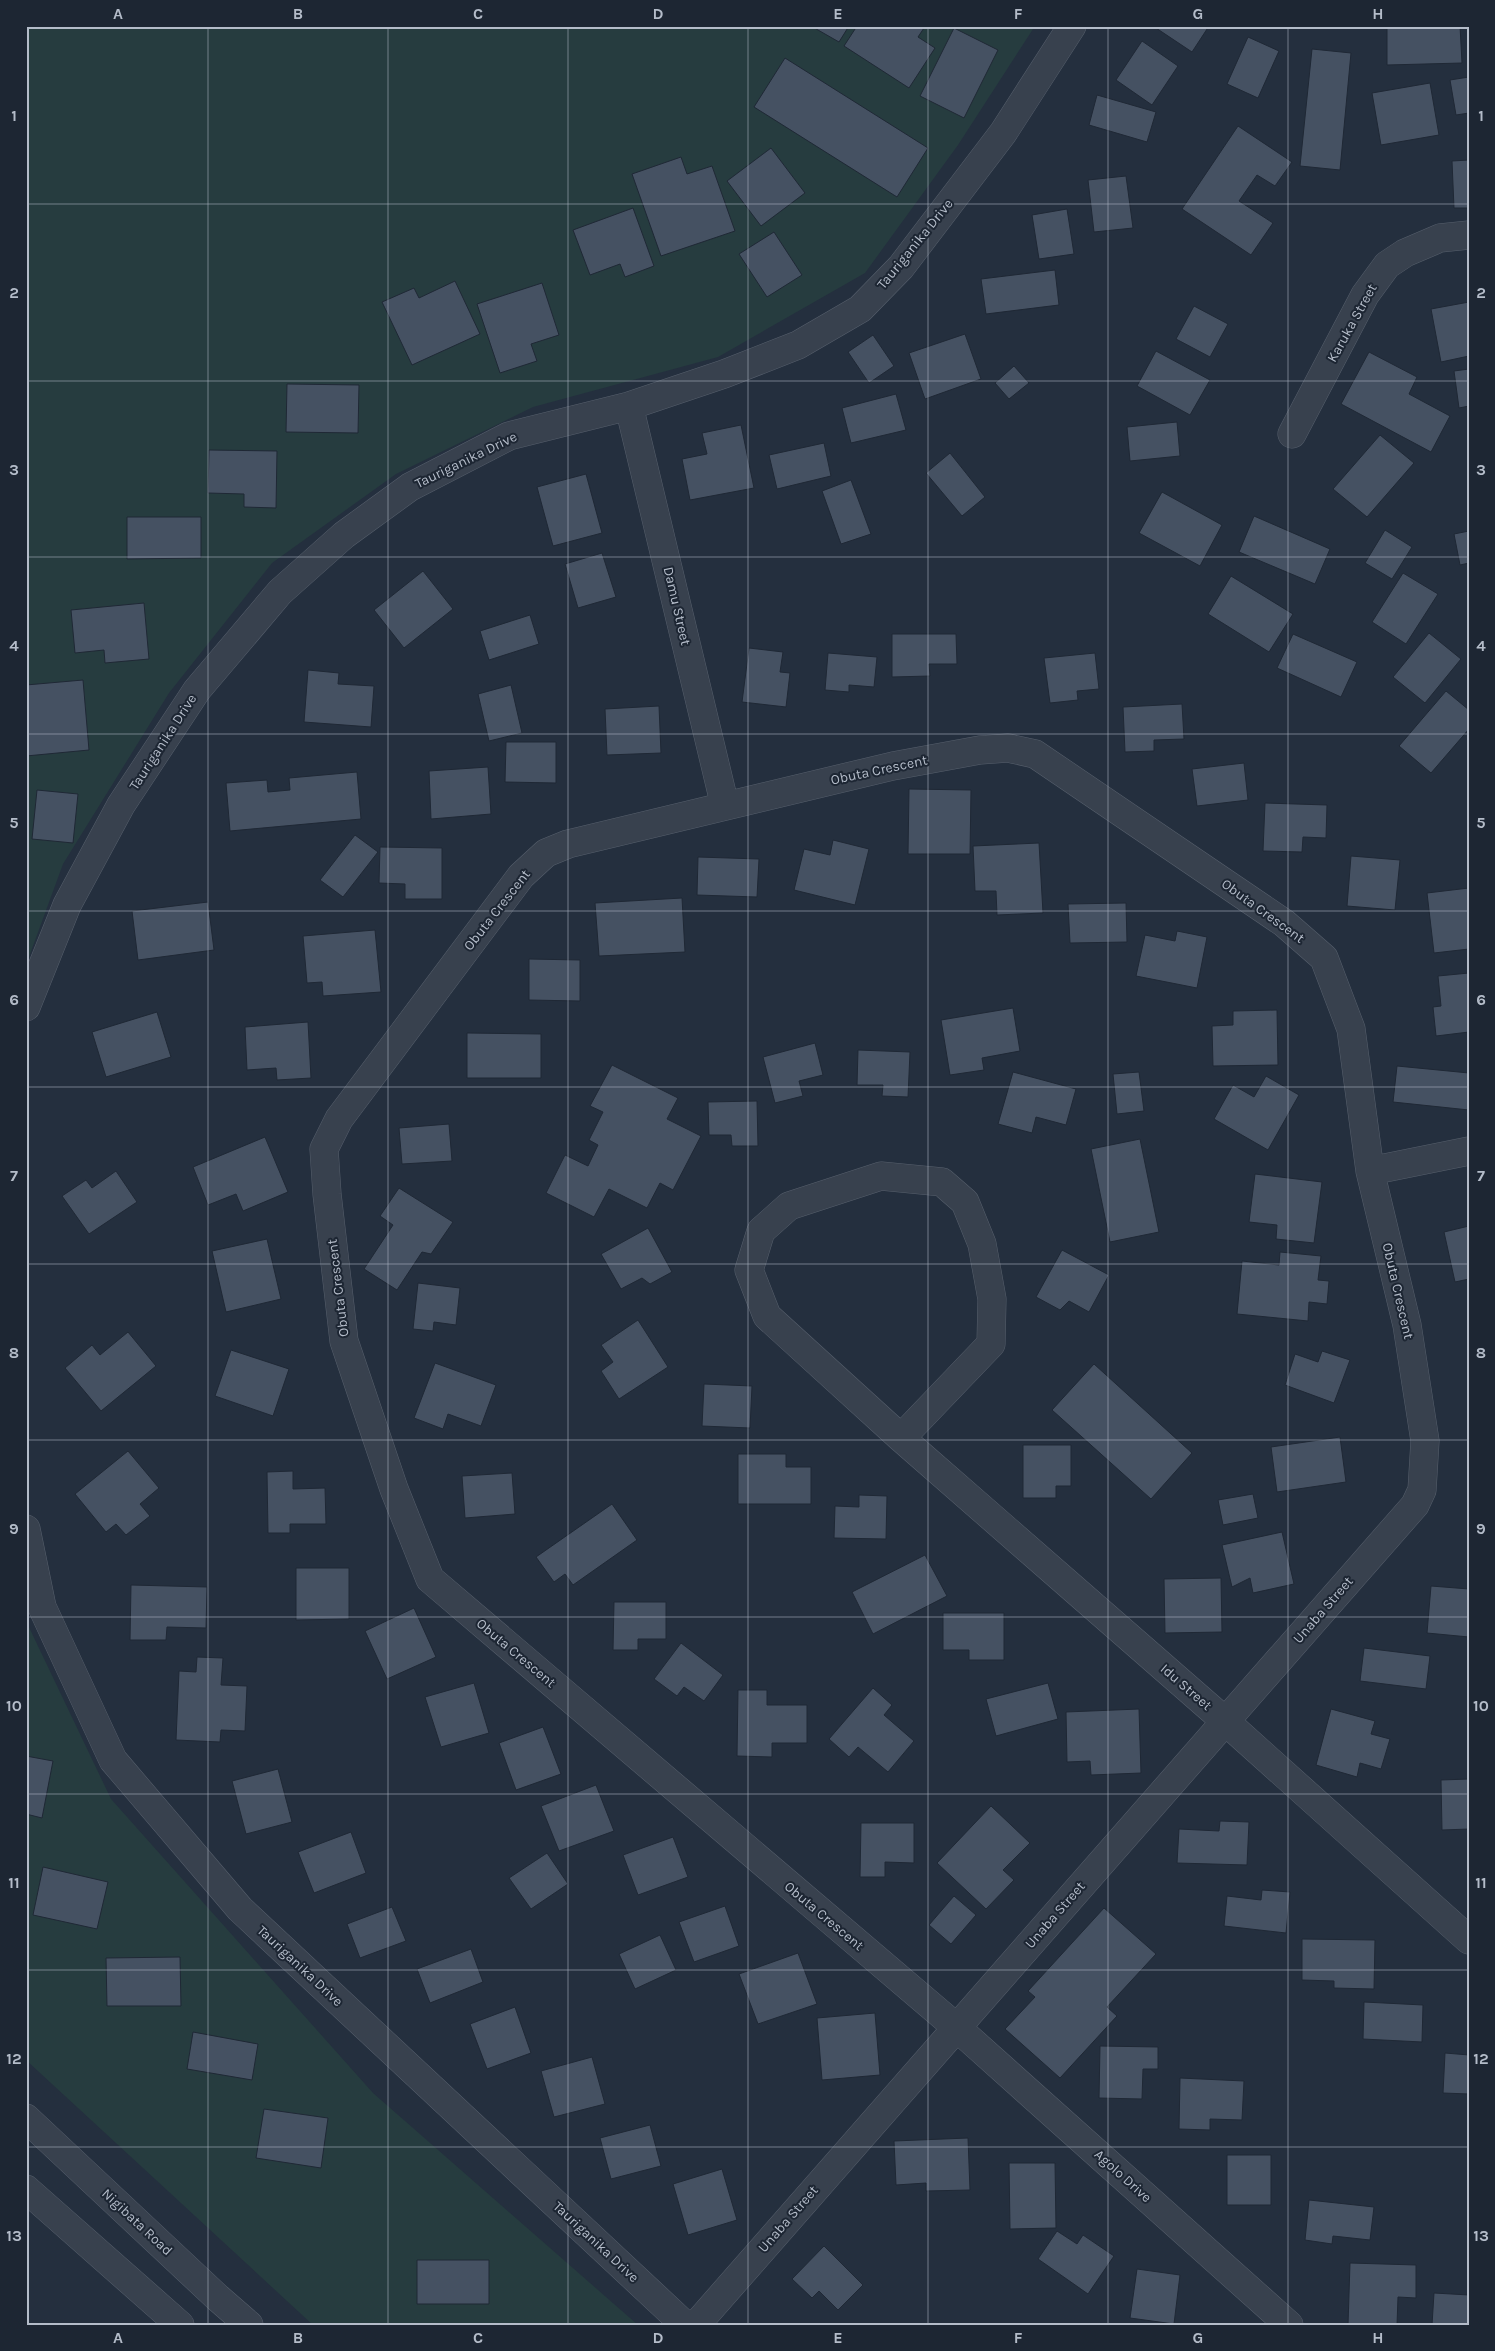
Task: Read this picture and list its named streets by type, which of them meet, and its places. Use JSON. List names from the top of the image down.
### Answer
{
  "streets": {
    "street": [
      "Tauriganika Drive",
      "Karuka Street",
      "Damu Street",
      "Obuta Crescent",
      "Unaba Street",
      "Idu Street",
      "Agolo Drive",
      "Nigibata Road"
    ]
  },
  "crossings": [
    ["Tauriganika Drive", "Damu Street"],
    ["Damu Street", "Obuta Crescent"],
    ["Obuta Crescent", "Unaba Street"],
    ["Obuta Crescent", "Agolo Drive"],
    ["Unaba Street", "Idu Street"],
    ["Unaba Street", "Agolo Drive"]
  ],
  "grid": {
    "columns": [
      "A",
      "B",
      "C",
      "D",
      "E",
      "F",
      "G",
      "H"
    ],
    "rows": [
      "1",
      "2",
      "3",
      "4",
      "5",
      "6",
      "7",
      "8",
      "9",
      "10",
      "11",
      "12",
      "13"
    ]
  }
}
